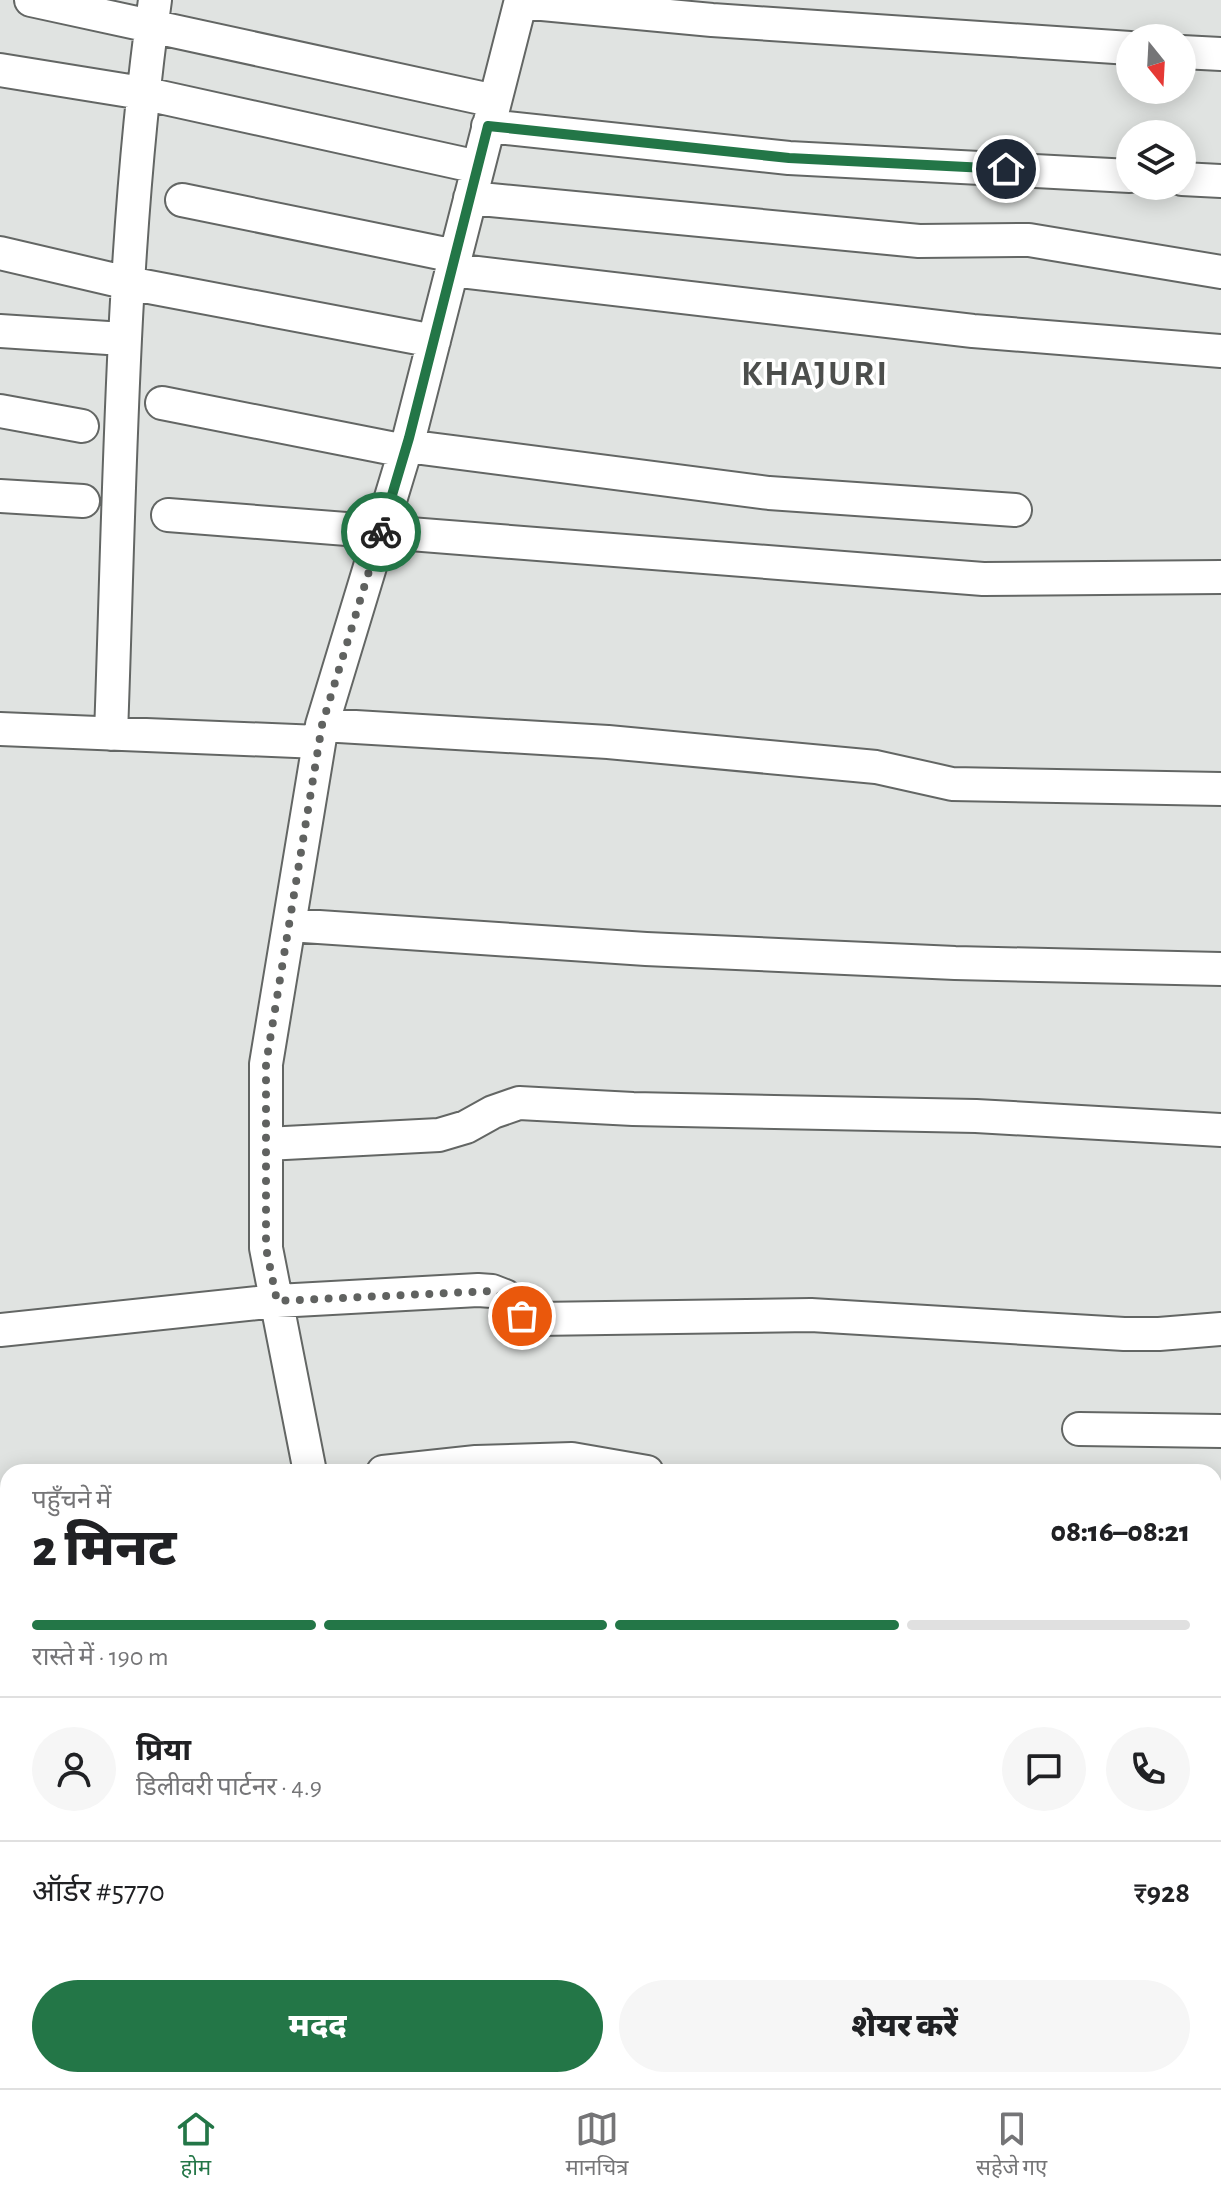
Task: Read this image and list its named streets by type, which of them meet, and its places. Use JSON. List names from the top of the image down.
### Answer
{
  "districts": ["KHAJURI"],
  "north": "bottom",
  "page": {
    "heading": ["2 मिनट", "पहुँचने में", "08:16–08:21"],
    "panel": [
      "प्रिया",
      "डिलीवरी पार्टनर · 4.9",
      "ऑर्डर #5770",
      "₹928"
    ],
    "bar": "रास्ते में · 190 m",
    "buttons": ["मदद", "शेयर करें"],
    "tabs": ["होम", "मानचित्र", "सहेजे गए"]
  }
}
